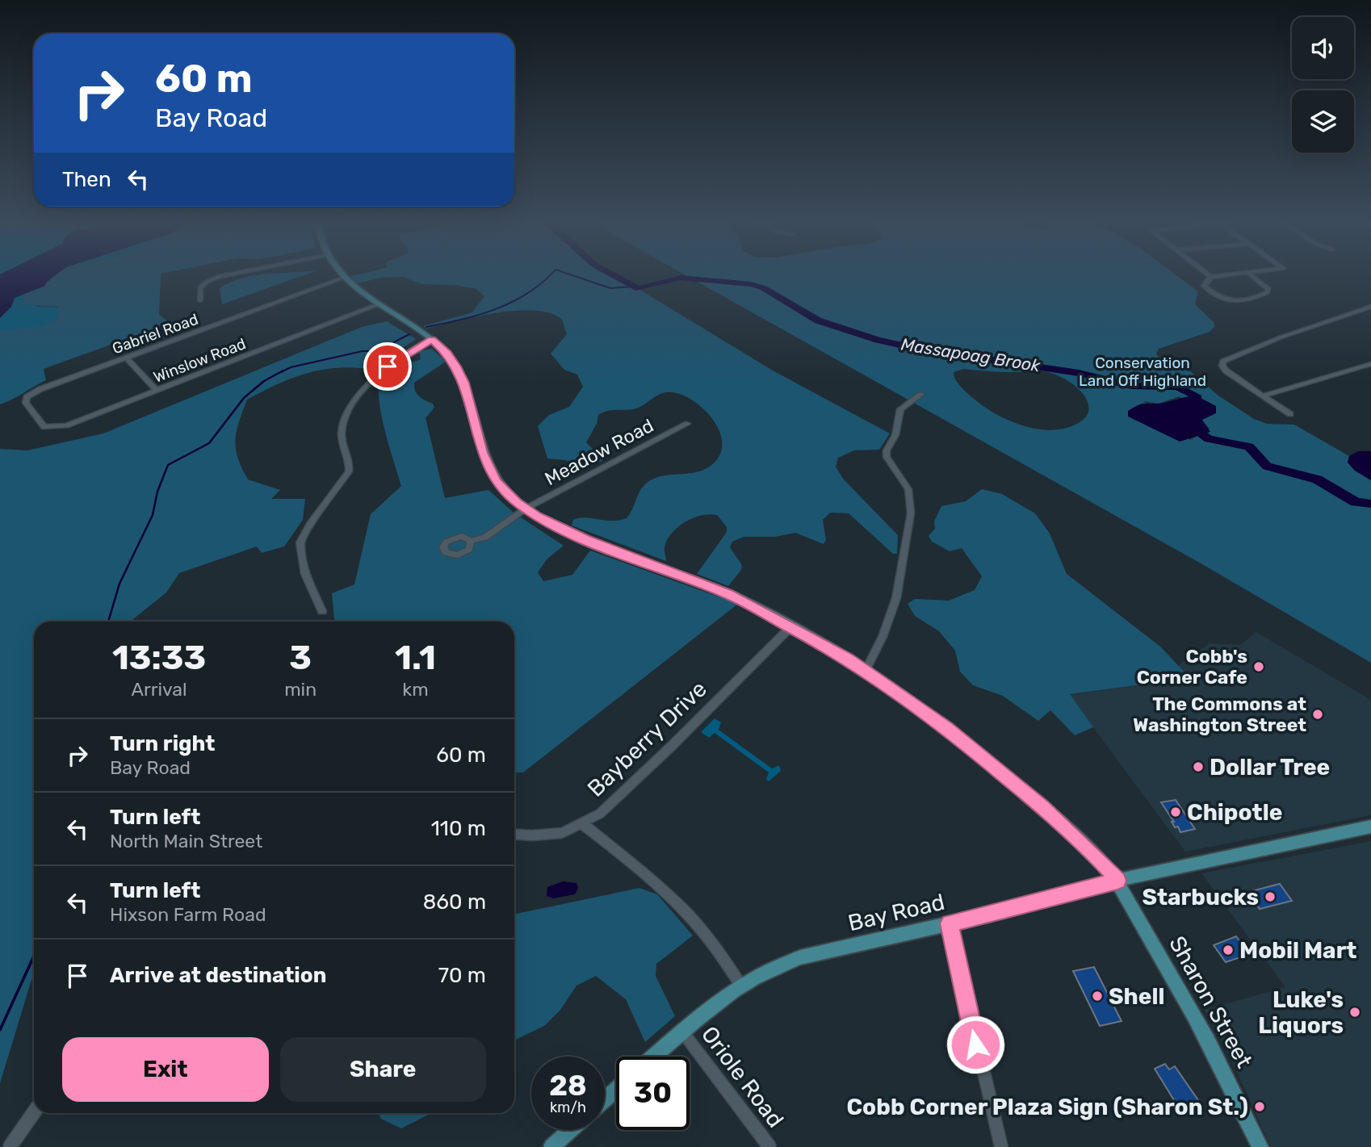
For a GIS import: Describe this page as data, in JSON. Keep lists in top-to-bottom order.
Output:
{
  "streets": {
    "main road": ["Bay Road", "Sharon Street"],
    "street": [
      "Gabriel Road",
      "Winslow Road",
      "Meadow Road",
      "Bayberry Drive",
      "Oriole Road"
    ]
  },
  "crossings": [
    ["Gabriel Road", "Winslow Road"],
    ["Gabriel Road", "Sharon Street"],
    ["Winslow Road", "Sharon Street"],
    ["Meadow Road", "Sharon Street"],
    ["Bayberry Drive", "Sharon Street"],
    ["Bay Road", "Sharon Street"],
    ["Bay Road", "Oriole Road"]
  ],
  "water": ["Massapoag Brook"],
  "parks": ["Conservation Land Off Highland"],
  "places": [
    "Cobb's Corner Cafe",
    "The Commons at Washington Street",
    "Dollar Tree",
    "Chipotle",
    "Starbucks",
    "Mobil Mart",
    "Shell",
    "Luke's Liquors",
    "Cobb Corner Plaza Sign (Sharon St.)"
  ],
  "page": {
    "turn": ["60 m", "Bay Road"],
    "then": "Then",
    "eta": [
      "13:33",
      "Arrival",
      "3",
      "min",
      "1.1",
      "km"
    ],
    "list": [
      {
        "name": "Turn right",
        "note": "Bay Road",
        "value": "60 m"
      },
      {
        "name": "Turn left",
        "note": "North Main Street",
        "value": "110 m"
      },
      {
        "name": "Turn left",
        "note": "Hixson Farm Road",
        "value": "860 m"
      },
      {
        "name": "Arrive at destination",
        "value": "70 m"
      }
    ],
    "buttons": ["Exit", "Share"],
    "speed": "28 km/h",
    "limit": "30"
  }
}
